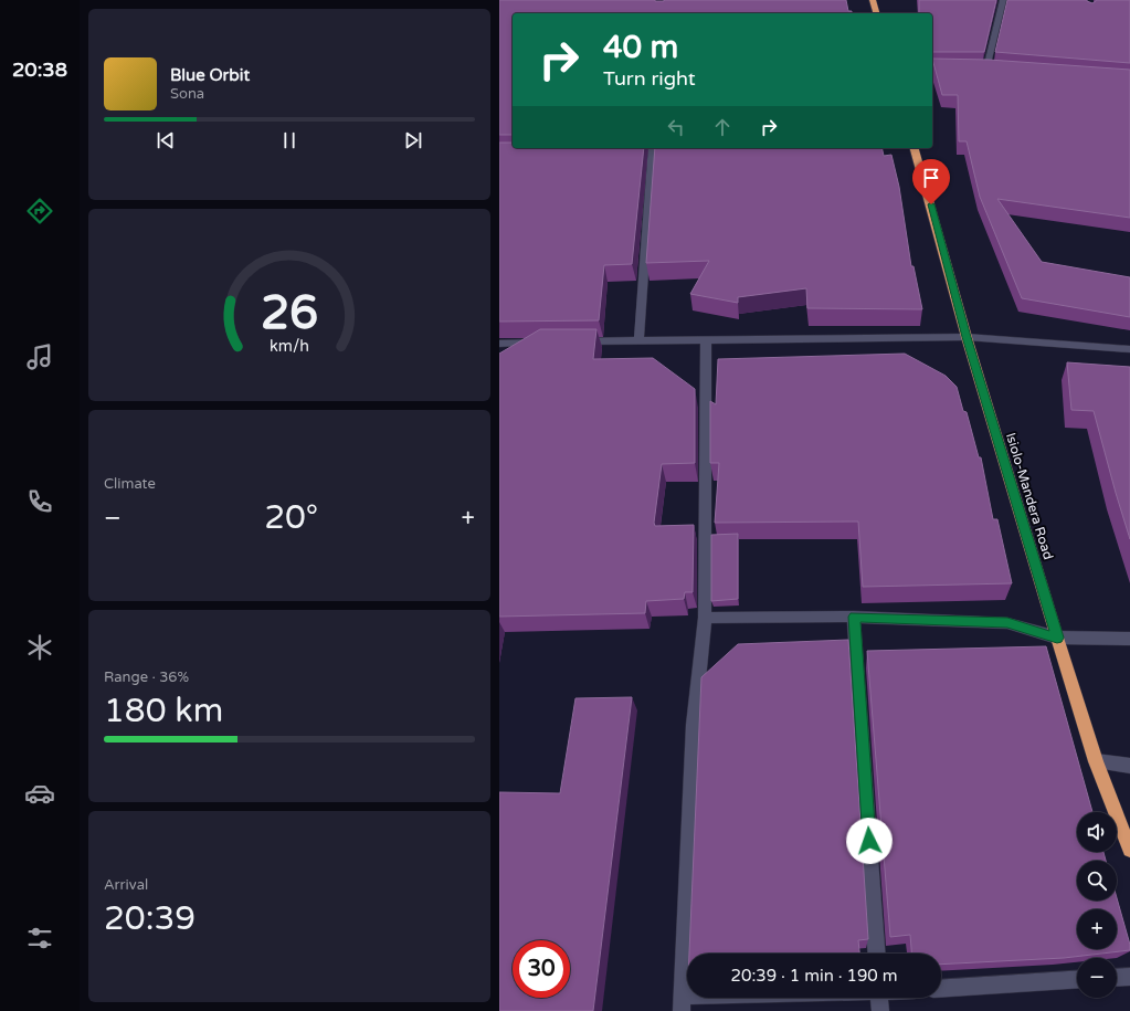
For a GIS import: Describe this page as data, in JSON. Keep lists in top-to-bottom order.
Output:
{
  "streets": {
    "highway": ["Isiolo-Mandera Road"]
  },
  "page": {
    "tabs": "20:38",
    "turn": ["40 m", "Turn right"],
    "song": ["Blue Orbit", "Sona"],
    "tile": [
      "Climate",
      ["Range · 36%", "180 km"],
      ["Arrival", "20:39"]
    ],
    "heat": ["−", "20°", "+"],
    "map_buttons": ["+", "−"],
    "limit": "30",
    "trip": "20:39 · 1 min · 190 m",
    "gauge": ["26", "km/h"]
  }
}
